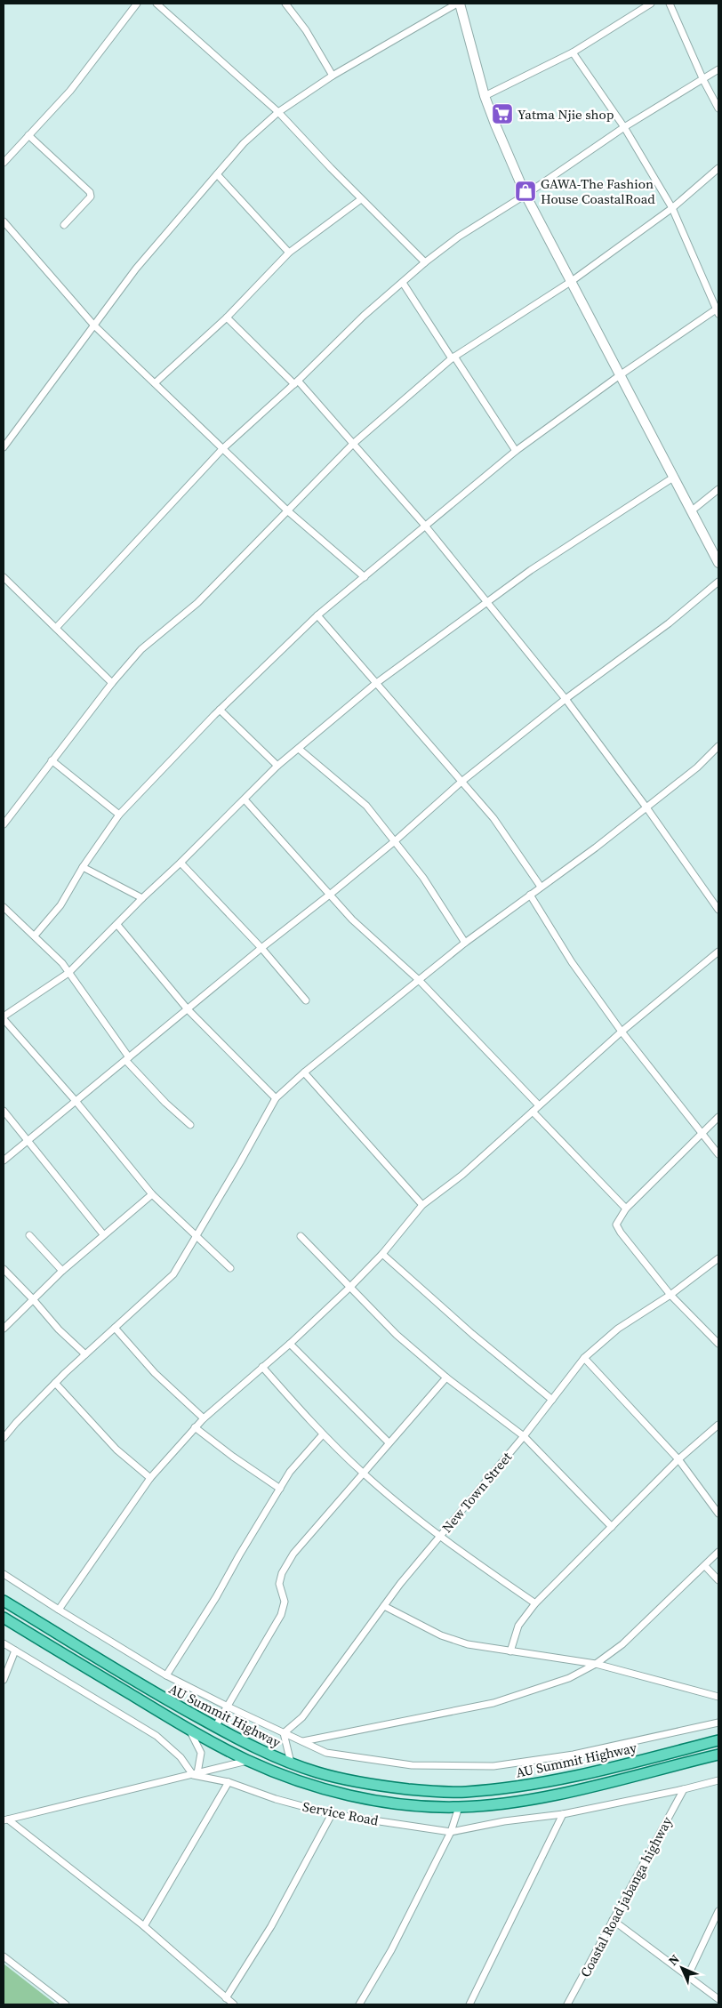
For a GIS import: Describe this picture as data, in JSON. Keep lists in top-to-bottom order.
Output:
{
  "streets": {
    "main road": ["AU Summit Highway"],
    "street": ["New Town Street", "Service Road", "Coastal Road jabanga highway"]
  },
  "crossings": [
    ["Service Road", "Coastal Road jabanga highway"]
  ],
  "places": {
    "supermarket": ["Yatma Njie shop"],
    "shop": ["GAWA-The Fashion House CoastalRoad"]
  },
  "north": "top left"
}
